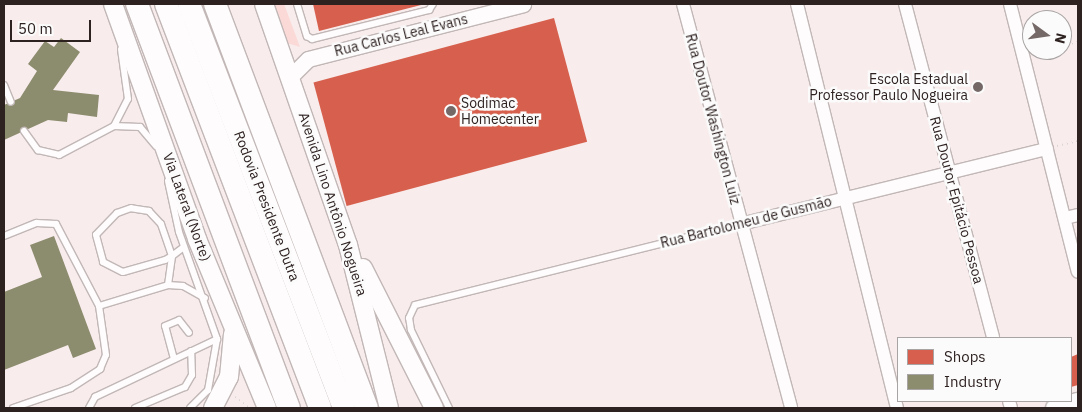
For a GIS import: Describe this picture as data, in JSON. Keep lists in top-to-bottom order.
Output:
{
  "streets": {
    "highway": ["Rodovia Presidente Dutra"],
    "main road": ["Avenida Lino Antônio Nogueira", "Via Lateral (Norte)"],
    "street": [
      "Rua Carlos Leal Evans",
      "Rua Doutor Washington Luiz",
      "Rua Doutor Epitácio Pessoa",
      "Rua Bartolomeu de Gusmão"
    ]
  },
  "crossings": [
    ["Rua Doutor Washington Luiz", "Rua Bartolomeu de Gusmão"],
    ["Rua Doutor Epitácio Pessoa", "Rua Bartolomeu de Gusmão"]
  ],
  "places": ["Escola Estadual Professor Paulo Nogueira", "Sodimac Homecenter"],
  "legend": ["Shops", "Industry"],
  "scale_bar": "50 m",
  "north": "right"
}
